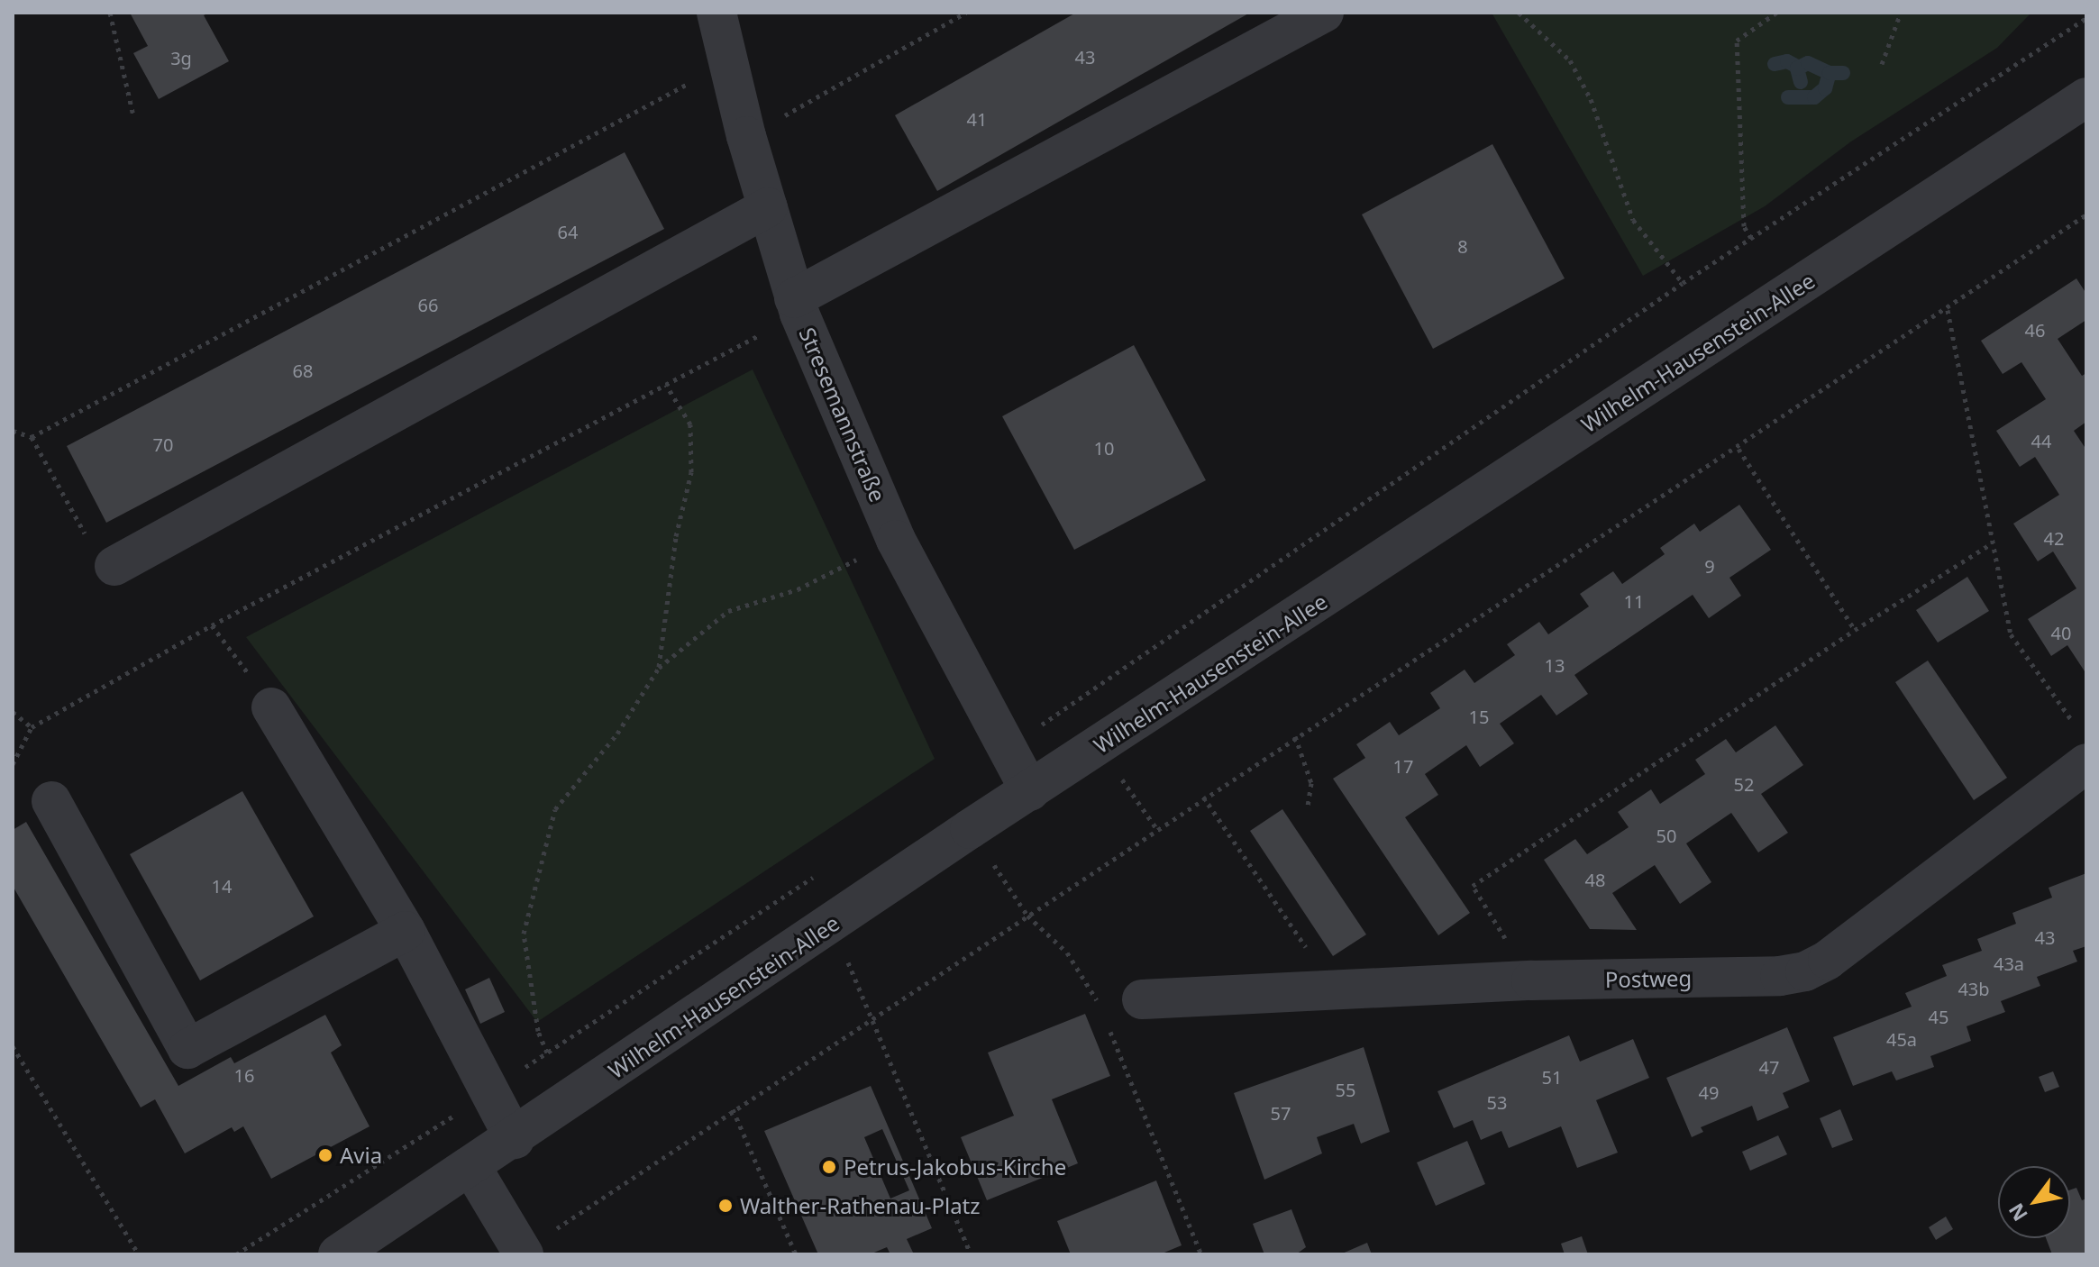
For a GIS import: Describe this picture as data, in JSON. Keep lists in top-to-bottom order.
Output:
{
  "streets": {
    "street": ["Wilhelm-Hausenstein-Allee", "Stresemannstraße", "Postweg"]
  },
  "crossings": [
    ["Wilhelm-Hausenstein-Allee", "Stresemannstraße"]
  ],
  "places": ["Avia", "Petrus-Jakobus-Kirche", "Walther-Rathenau-Platz"],
  "house_numbers": [
    "43",
    "3g",
    "41",
    "64",
    "8",
    "66",
    "46",
    "68",
    "44",
    "70",
    "10",
    "42",
    "9",
    "11",
    "40",
    "13",
    "15",
    "17",
    "52",
    "50",
    "48",
    "14",
    "43",
    "43a",
    "43b",
    "45",
    "45a",
    "47",
    "16",
    "51",
    "55",
    "49",
    "53",
    "57"
  ],
  "north": "bottom left"
}
